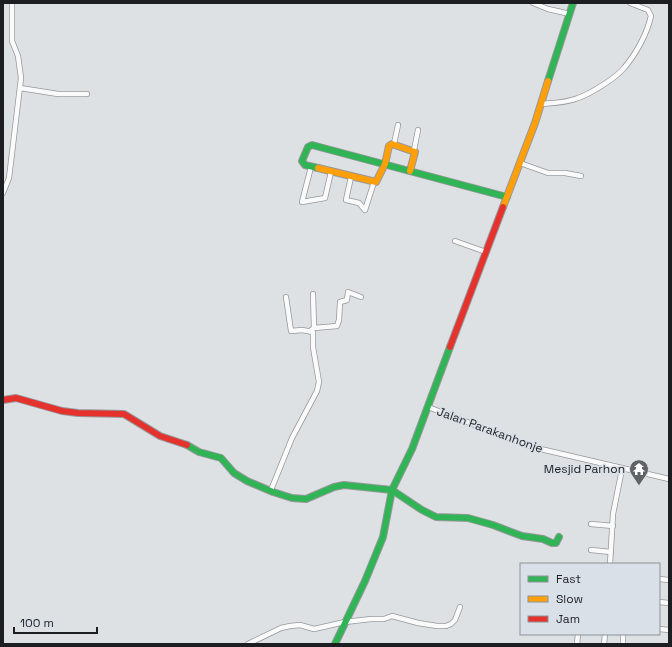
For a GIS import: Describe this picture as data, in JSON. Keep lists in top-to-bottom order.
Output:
{
  "streets": {
    "street": ["Jalan Parakanhonje"]
  },
  "places": {
    "temple": ["Mesjid Parhon"]
  },
  "legend": ["Fast", "Slow", "Jam"],
  "scale_bar": "100 m"
}
